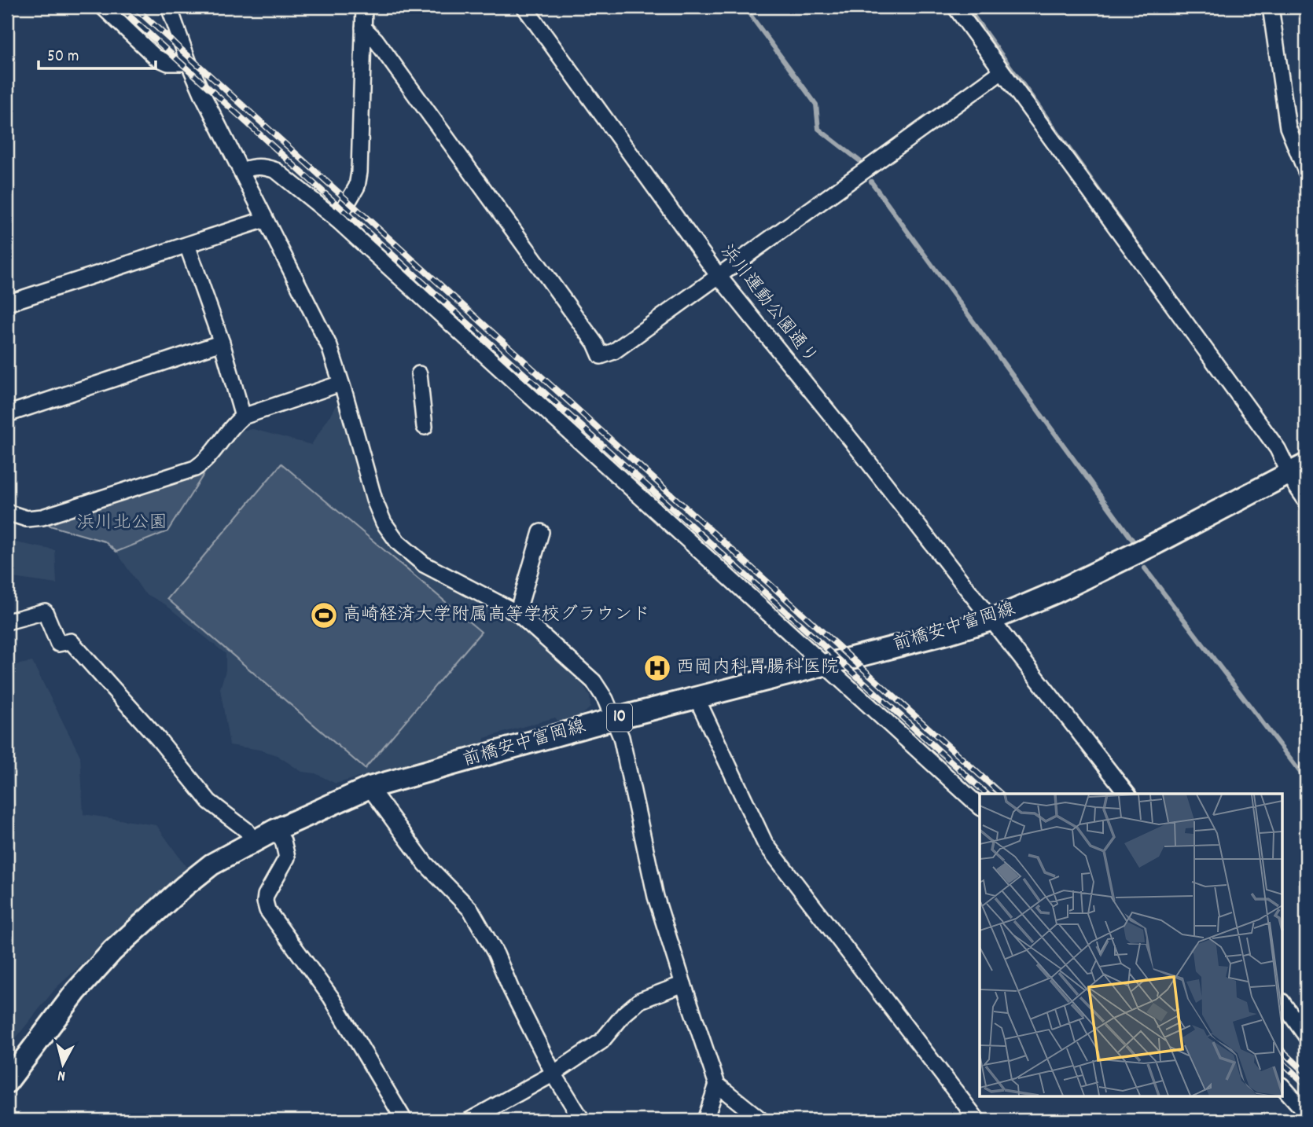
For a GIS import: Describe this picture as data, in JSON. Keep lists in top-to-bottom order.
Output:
{
  "streets": {
    "main road": ["前橋安中富岡線", "10"],
    "street": ["浜川運動公園通り"]
  },
  "crossings": [
    ["浜川運動公園通り", "前橋安中富岡線"]
  ],
  "parks": ["浜川北公園"],
  "places": {
    "sports": ["高崎経済大学附属高等学校グラウンド"],
    "hospital": ["西岡内科胃腸科医院"]
  },
  "scale_bar": "50 m",
  "north": "bottom"
}
